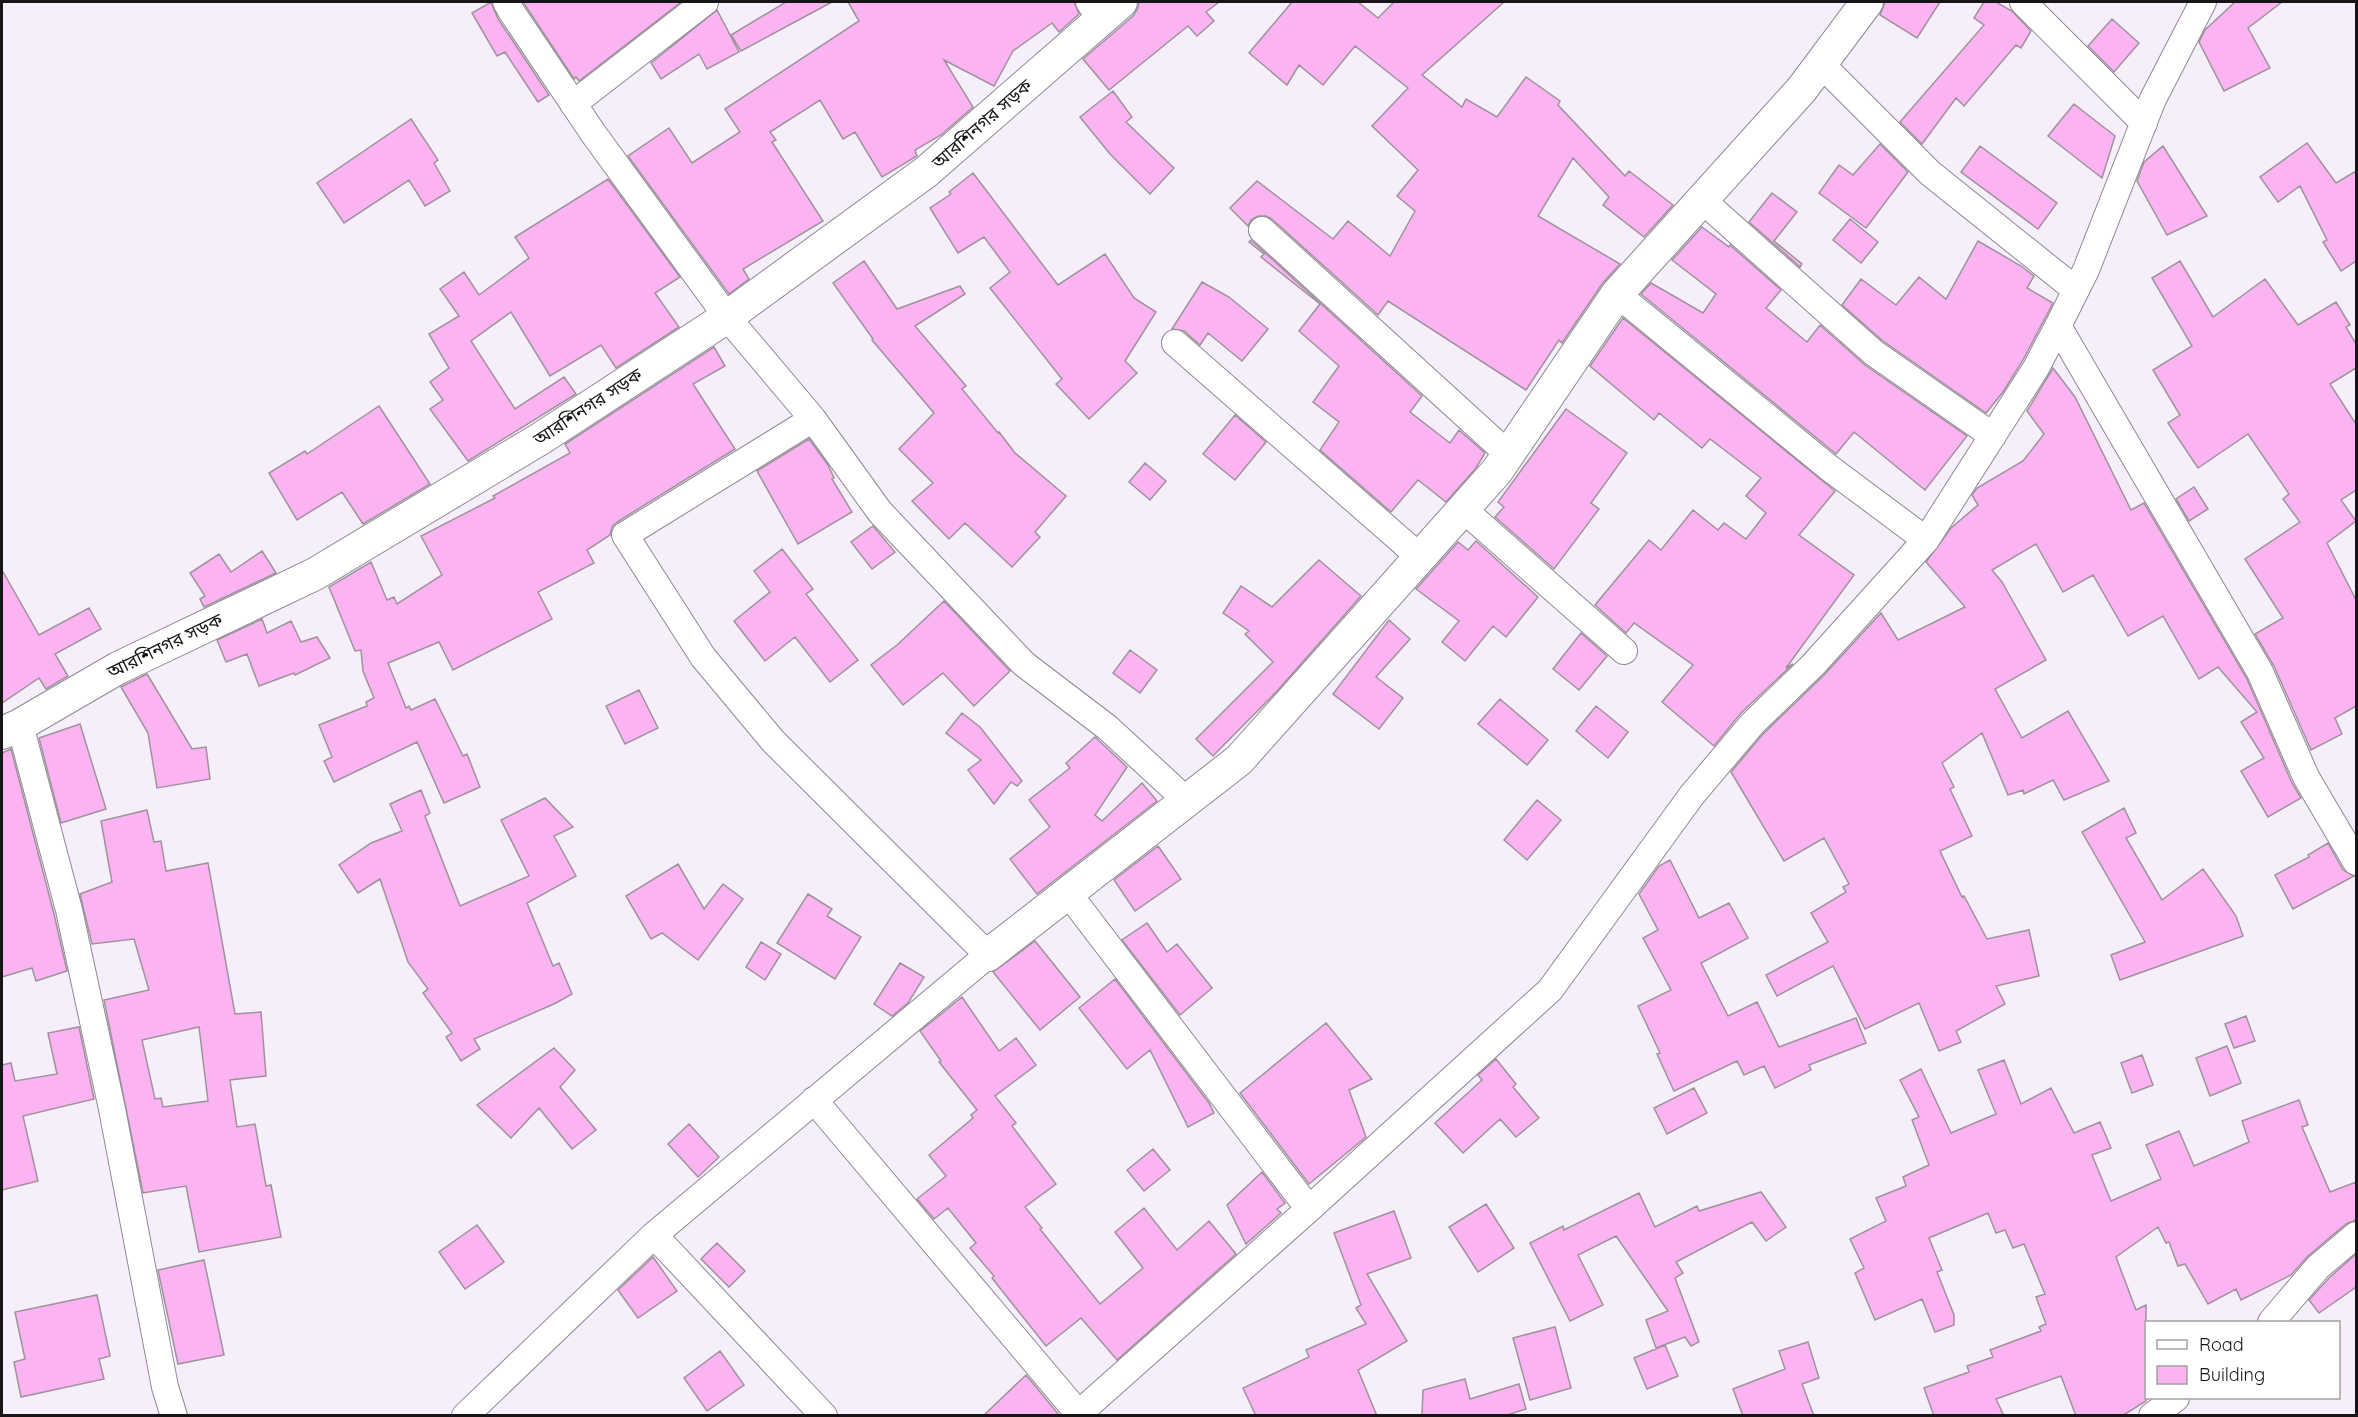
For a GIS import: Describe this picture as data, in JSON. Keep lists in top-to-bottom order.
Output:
{
  "streets": {
    "street": ["আরশিনগর সড়ক"]
  },
  "legend": ["Road", "Building"]
}
